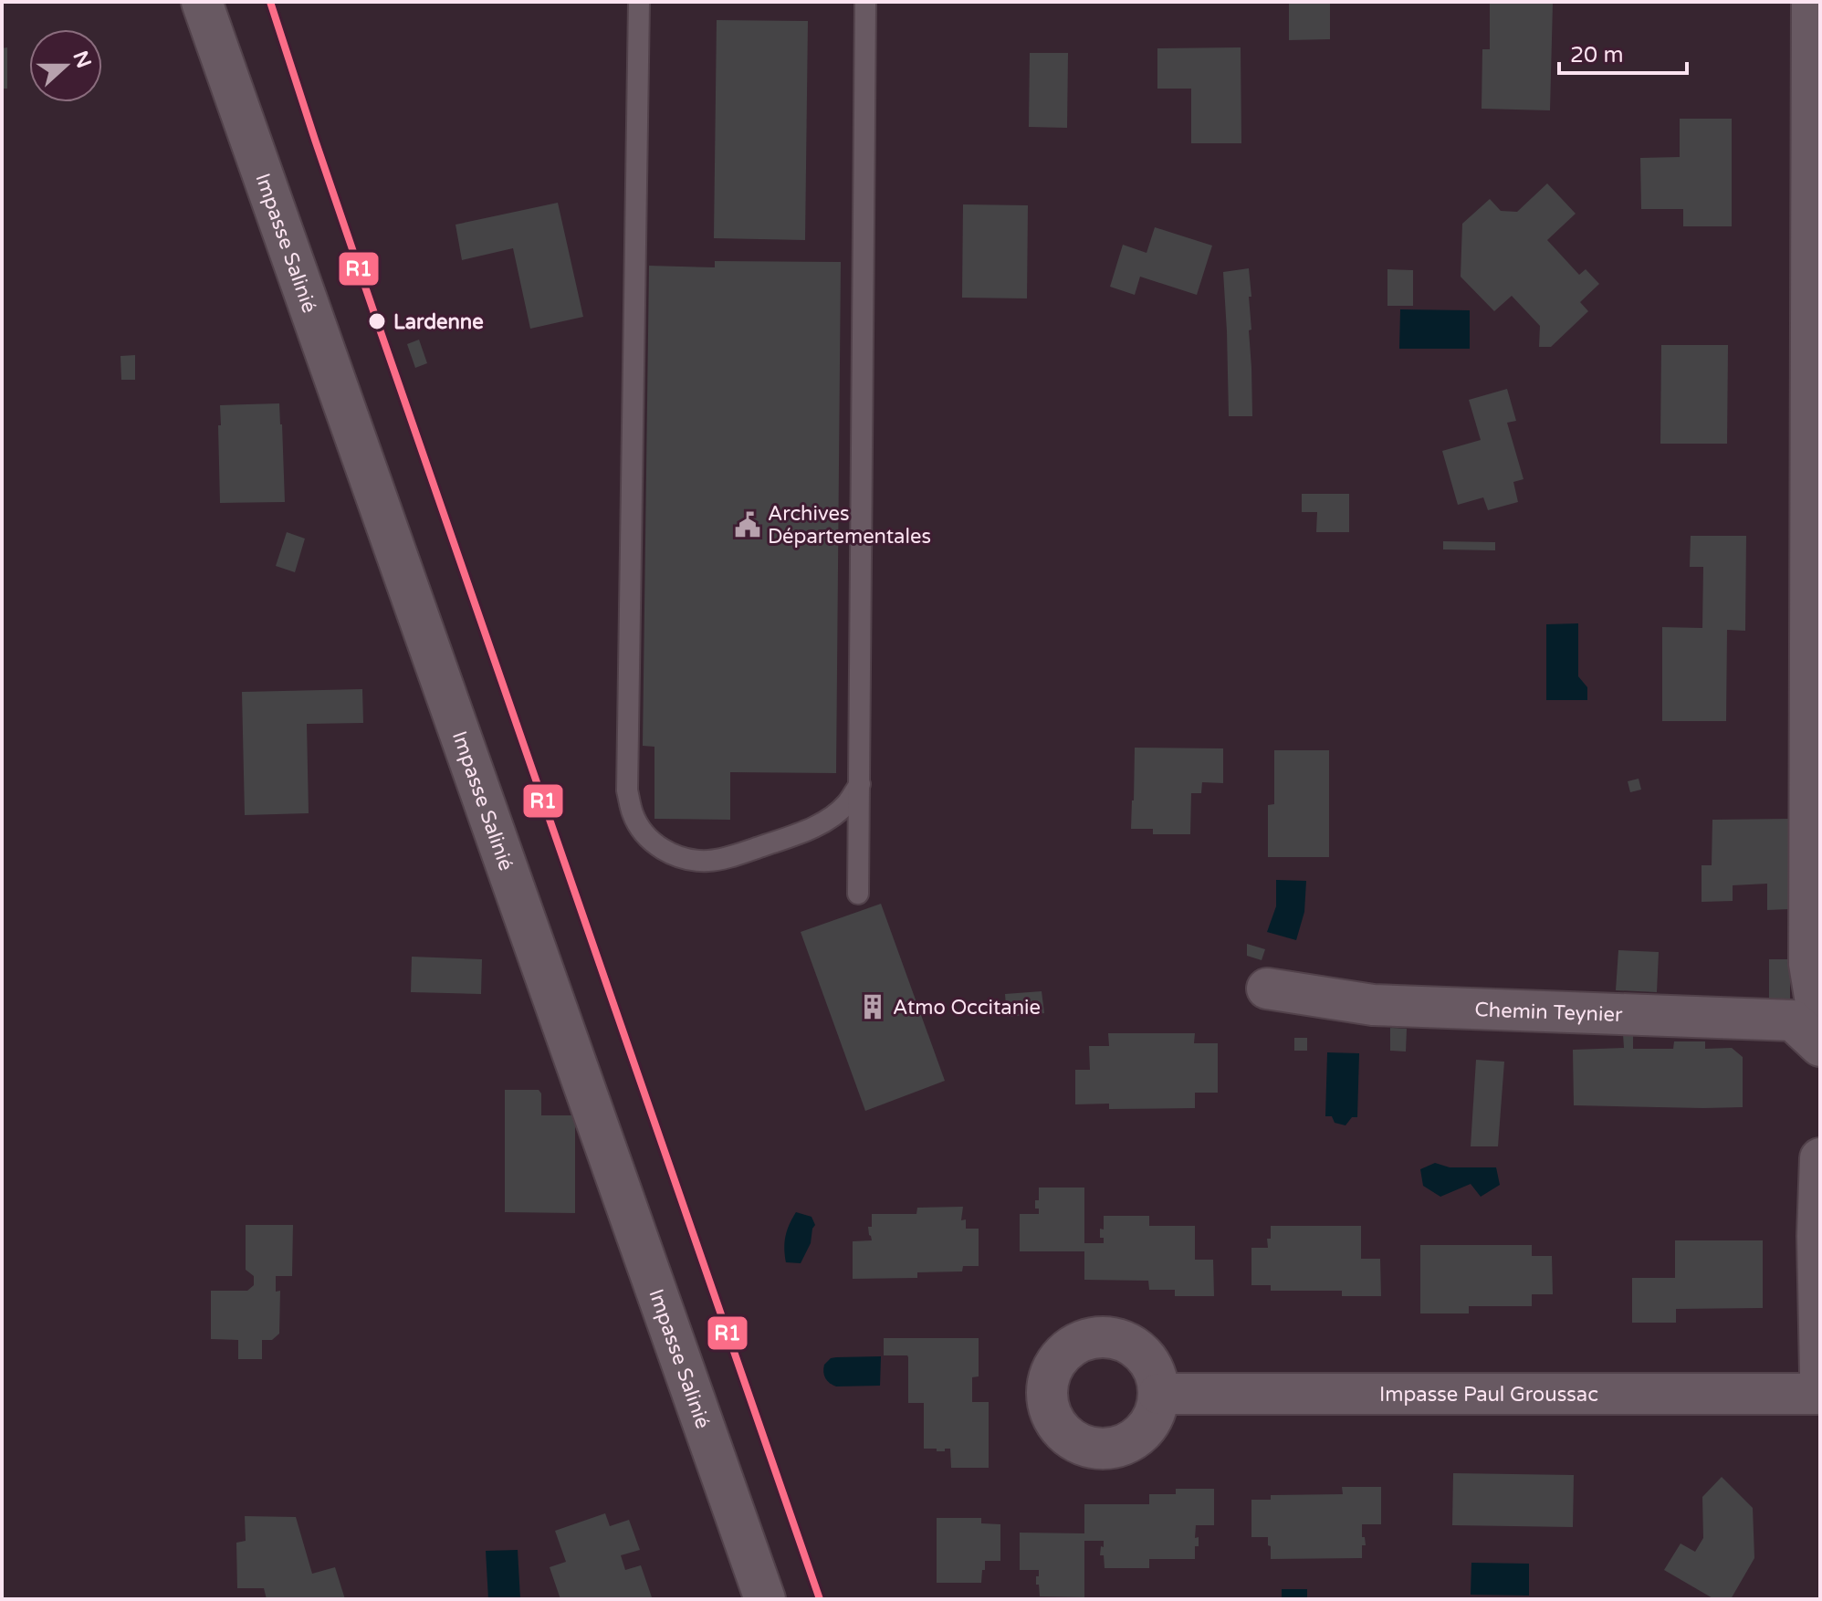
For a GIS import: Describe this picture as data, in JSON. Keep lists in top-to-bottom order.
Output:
{
  "streets": {
    "street": ["Impasse Salinié", "Chemin Teynier", "Impasse Paul Groussac"]
  },
  "places": {
    "other": ["Lardenne"],
    "public building": ["Archives Départementales"],
    "building": ["Atmo Occitanie"]
  },
  "lines": ["transit line R1"],
  "scale_bar": "20 m",
  "north": "right"
}
